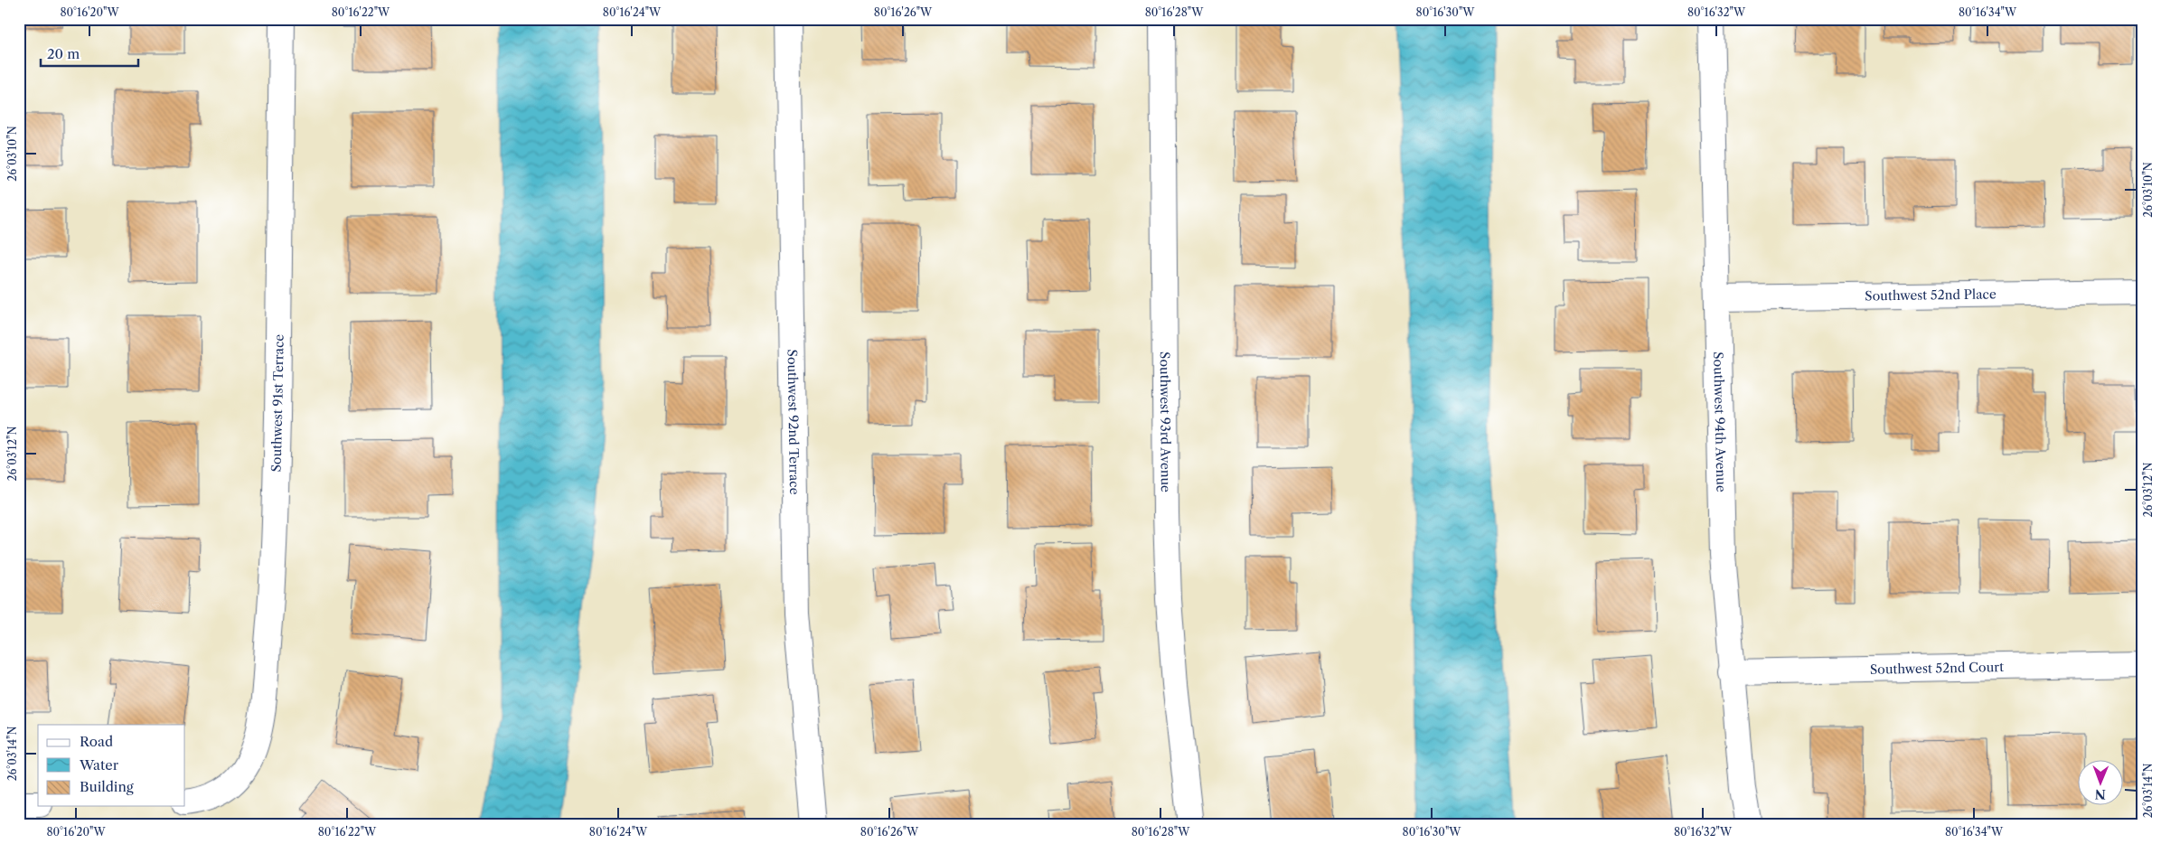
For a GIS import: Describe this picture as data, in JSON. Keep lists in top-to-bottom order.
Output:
{
  "streets": {
    "street": [
      "Southwest 52nd Place",
      "Southwest 91st Terrace",
      "Southwest 92nd Terrace",
      "Southwest 93rd Avenue",
      "Southwest 94th Avenue",
      "Southwest 52nd Court"
    ]
  },
  "crossings": [
    ["Southwest 52nd Place", "Southwest 94th Avenue"],
    ["Southwest 94th Avenue", "Southwest 52nd Court"]
  ],
  "legend": ["Road", "Water", "Building"],
  "scale_bar": "20 m",
  "north": "bottom",
  "coordinates": [
    "80°16'20\"W",
    "80°16'22\"W",
    "80°16'24\"W",
    "80°16'26\"W",
    "80°16'28\"W",
    "80°16'30\"W",
    "80°16'32\"W",
    "80°16'34\"W",
    "26°03'10\"N",
    "26°03'12\"N",
    "26°03'14\"N"
  ]
}
